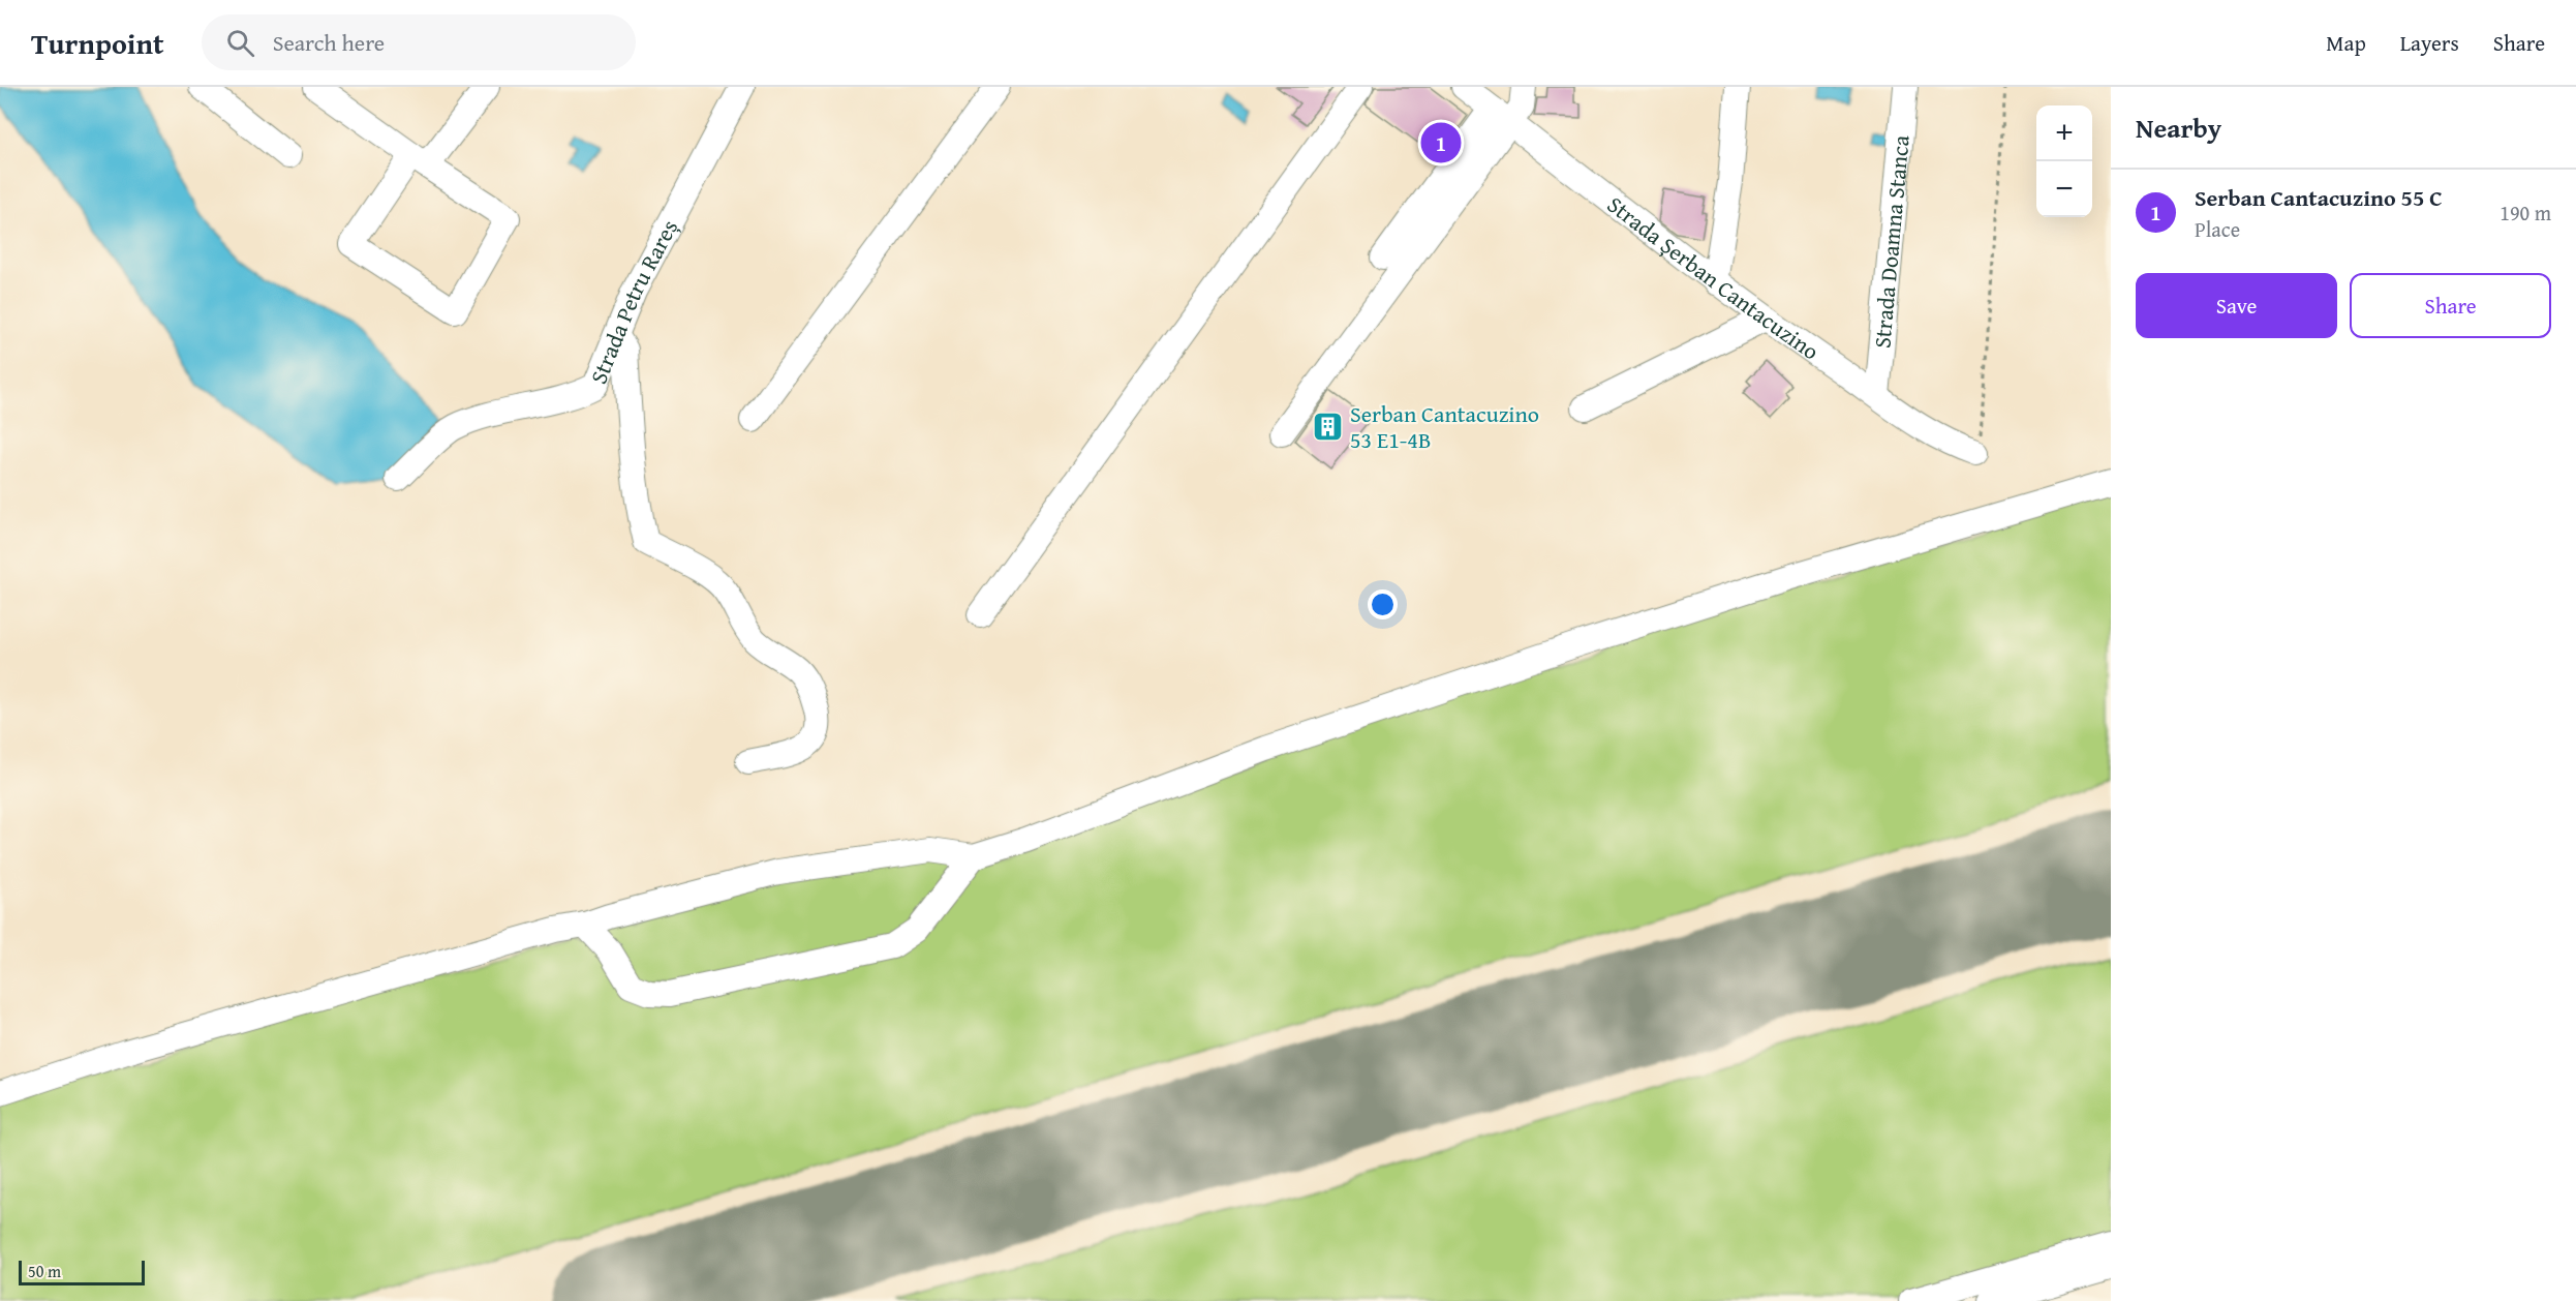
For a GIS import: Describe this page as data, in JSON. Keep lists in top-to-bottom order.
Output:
{
  "streets": {
    "street": ["Strada Doamna Stanca", "Strada Șerban Cantacuzino", "Strada Petru Rareș"]
  },
  "crossings": [
    ["Strada Doamna Stanca", "Strada Șerban Cantacuzino"]
  ],
  "places": {
    "building": ["Serban Cantacuzino 53 E1-4B"]
  },
  "scale_bar": "50 m",
  "page": {
    "header": "Turnpoint",
    "search": "Search here",
    "nav": ["Map", "Layers", "Share"],
    "heading": "Nearby",
    "map_buttons": ["+", "−"],
    "pins": "1",
    "list": [
      {
        "mark": "1",
        "name": "Serban Cantacuzino 55 C",
        "note": "Place",
        "value": "190 m"
      }
    ],
    "buttons": ["Save", "Share"],
    "scale": "50 m"
  }
}
